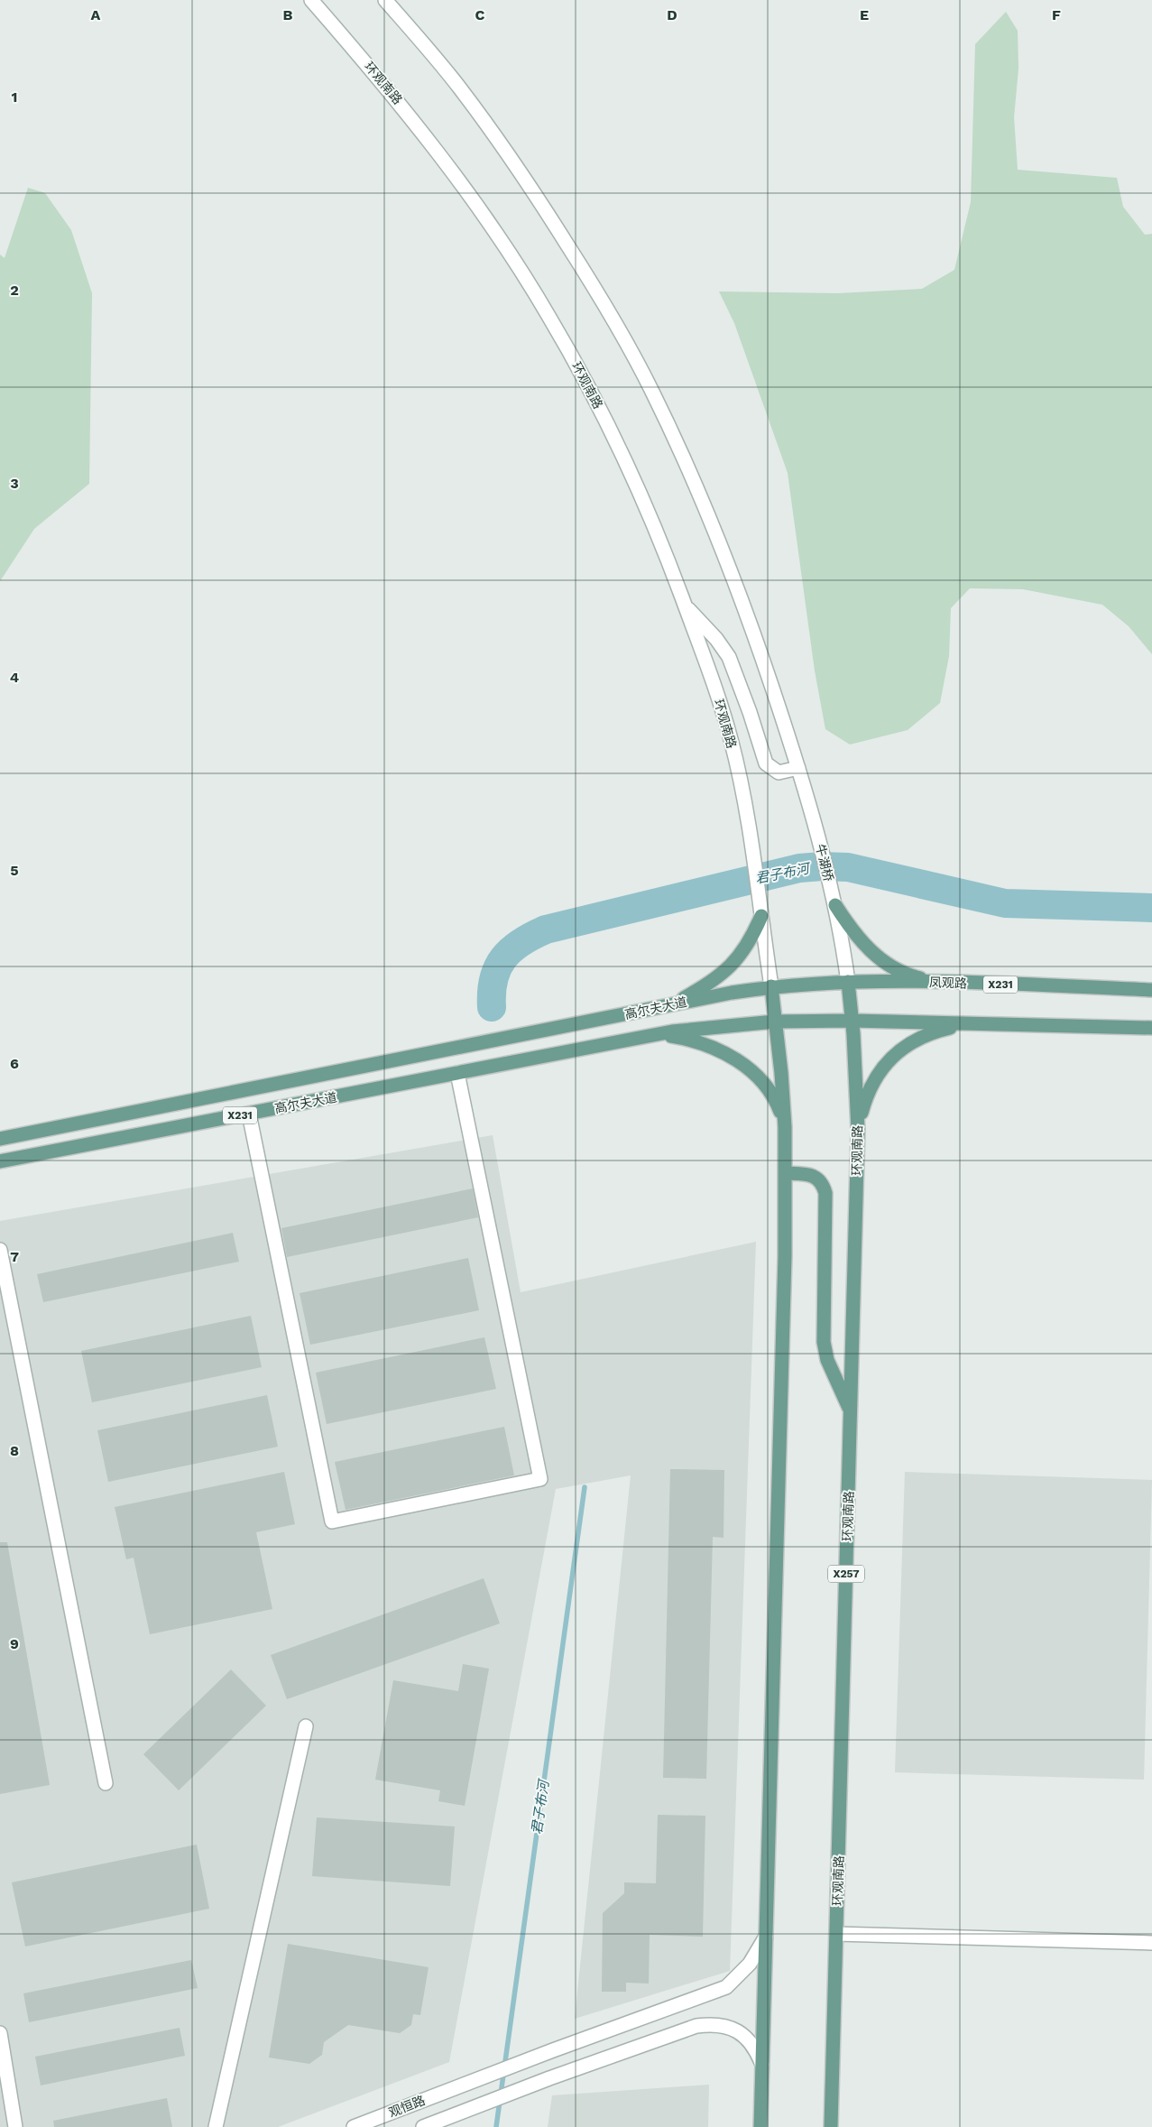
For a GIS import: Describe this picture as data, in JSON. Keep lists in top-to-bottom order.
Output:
{
  "streets": {
    "main road": [
      "环观南路",
      "凤观路",
      "X231",
      "高尔夫大道",
      "X257"
    ],
    "street": ["牛湖桥", "观恒路"]
  },
  "crossings": [
    ["环观南路", "牛湖桥"],
    ["环观南路", "凤观路"],
    ["环观南路", "X231"],
    ["凤观路", "高尔夫大道"],
    ["X231", "高尔夫大道"]
  ],
  "water": ["君子布河"],
  "grid": {
    "columns": [
      "A",
      "B",
      "C",
      "D",
      "E",
      "F"
    ],
    "rows": [
      "1",
      "2",
      "3",
      "4",
      "5",
      "6",
      "7",
      "8",
      "9"
    ]
  }
}
